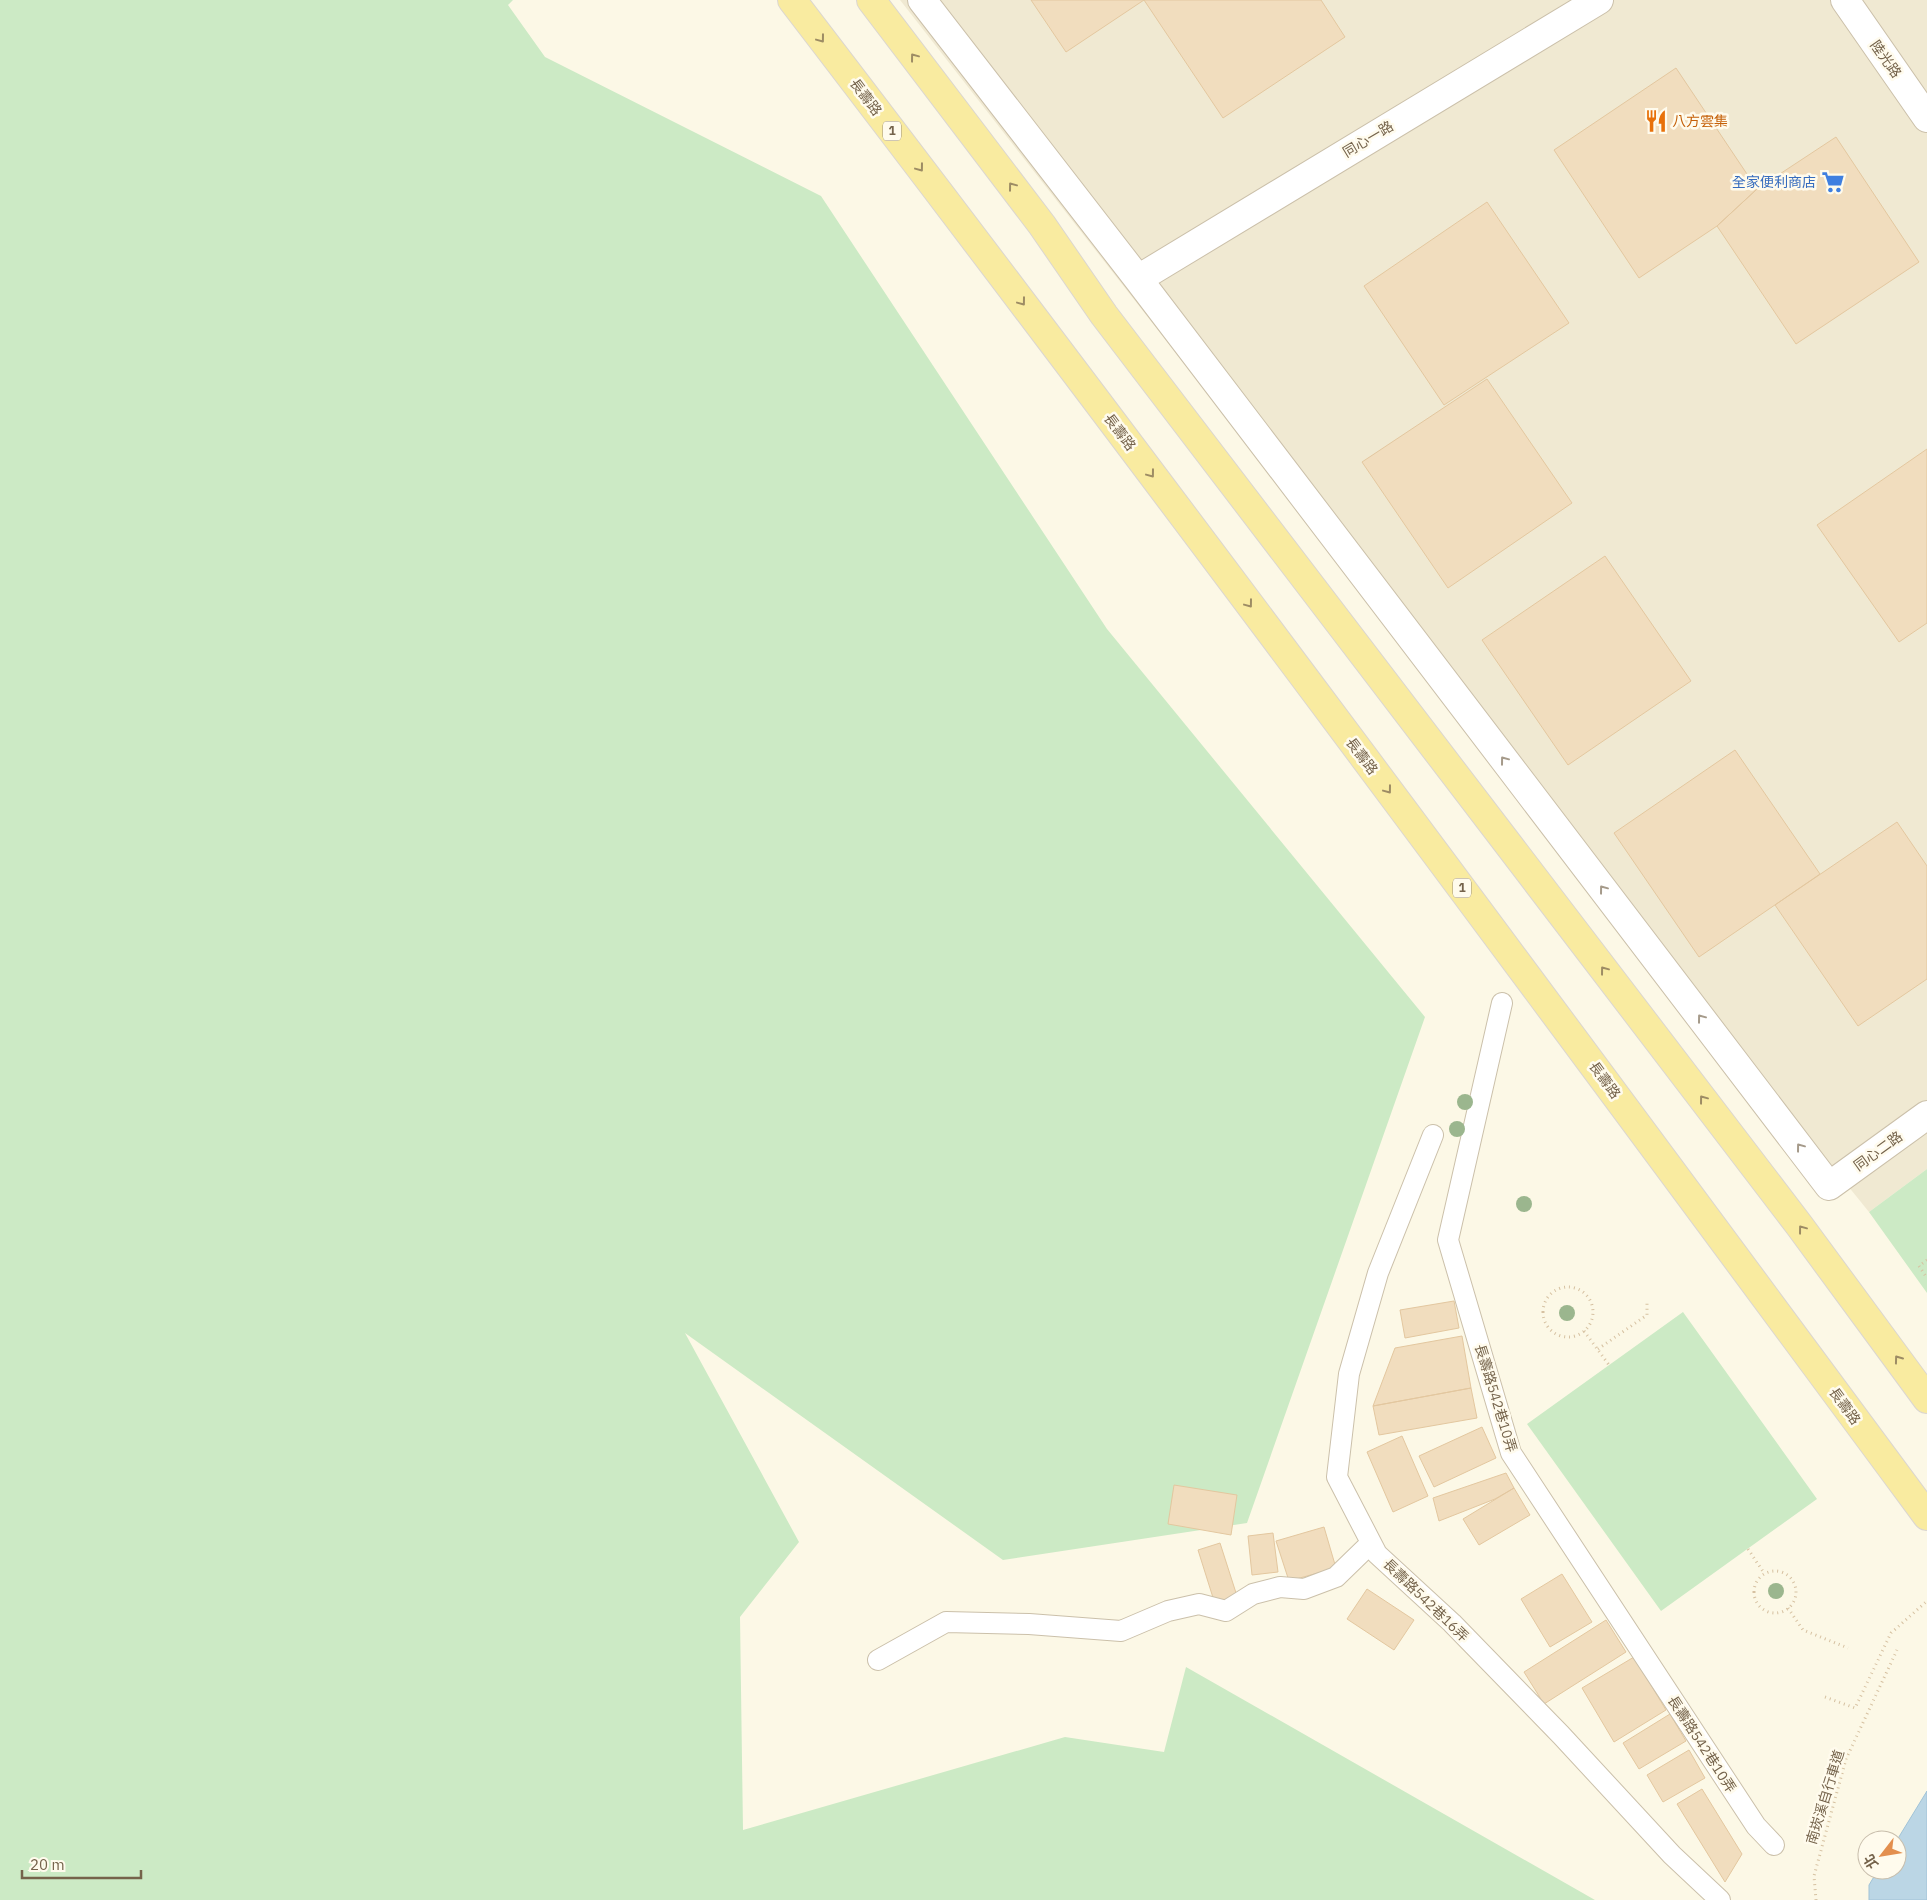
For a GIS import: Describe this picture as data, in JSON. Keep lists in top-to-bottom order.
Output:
{
  "streets": {
    "main road": ["長壽路", "1"],
    "street": ["陸光路", "同心一路", "同心二路"],
    "lane": ["長壽路542巷10弄", "長壽路542巷16弄"],
    "path": ["南崁溪自行車道"]
  },
  "crossings": [
    ["同心一路", "同心二路"]
  ],
  "one_way": ["同心二路"],
  "places": {
    "restaurant": ["八方雲集"],
    "supermarket": ["全家便利商店"]
  },
  "scale_bar": "20 m",
  "north": "bottom left"
}
